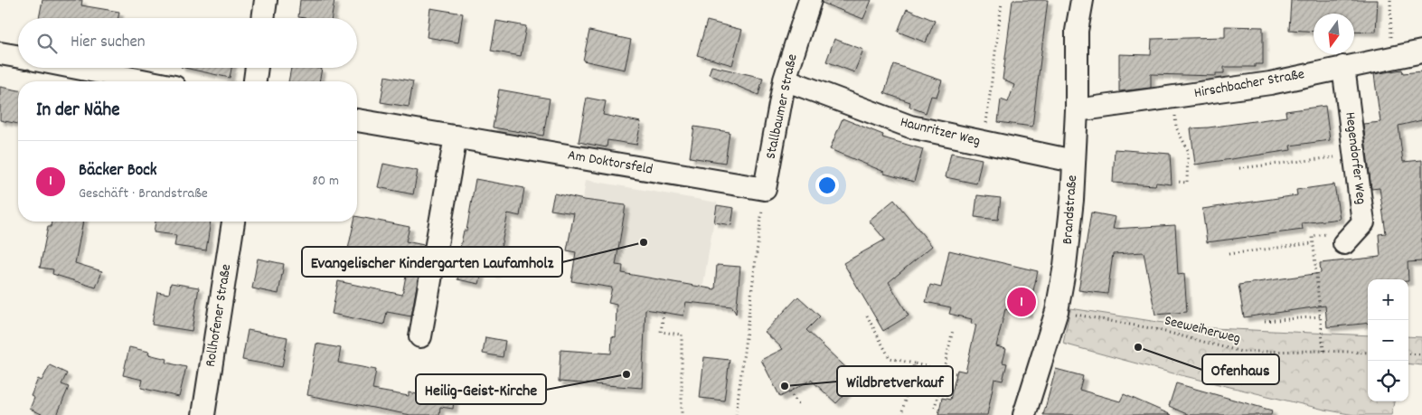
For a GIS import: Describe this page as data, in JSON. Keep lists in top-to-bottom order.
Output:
{
  "streets": {
    "street": [
      "Hirschbacher Straße",
      "Stallbaumer Straße",
      "Haunritzer Weg",
      "Hegendorfer Weg",
      "Am Doktorsfeld",
      "Brandstraße",
      "Rollhofener Straße"
    ],
    "path": ["Seeweiherweg"]
  },
  "crossings": [
    ["Hirschbacher Straße", "Hegendorfer Weg"],
    ["Hirschbacher Straße", "Brandstraße"],
    ["Stallbaumer Straße", "Haunritzer Weg"],
    ["Stallbaumer Straße", "Am Doktorsfeld"],
    ["Haunritzer Weg", "Brandstraße"],
    ["Brandstraße", "Seeweiherweg"]
  ],
  "places": [
    "Evangelischer Kindergarten Laufamholz",
    "Ofenhaus",
    "Heilig-Geist-Kirche",
    "Wildbretverkauf"
  ],
  "north": "bottom",
  "page": {
    "search": "Hier suchen",
    "heading": "In der Nähe",
    "list": [
      {
        "mark": "1",
        "name": "Bäcker Bock",
        "note": "Geschäft · Brandstraße",
        "value": "80 m"
      }
    ],
    "map_buttons": ["+", "−"],
    "pins": "1"
  }
}
